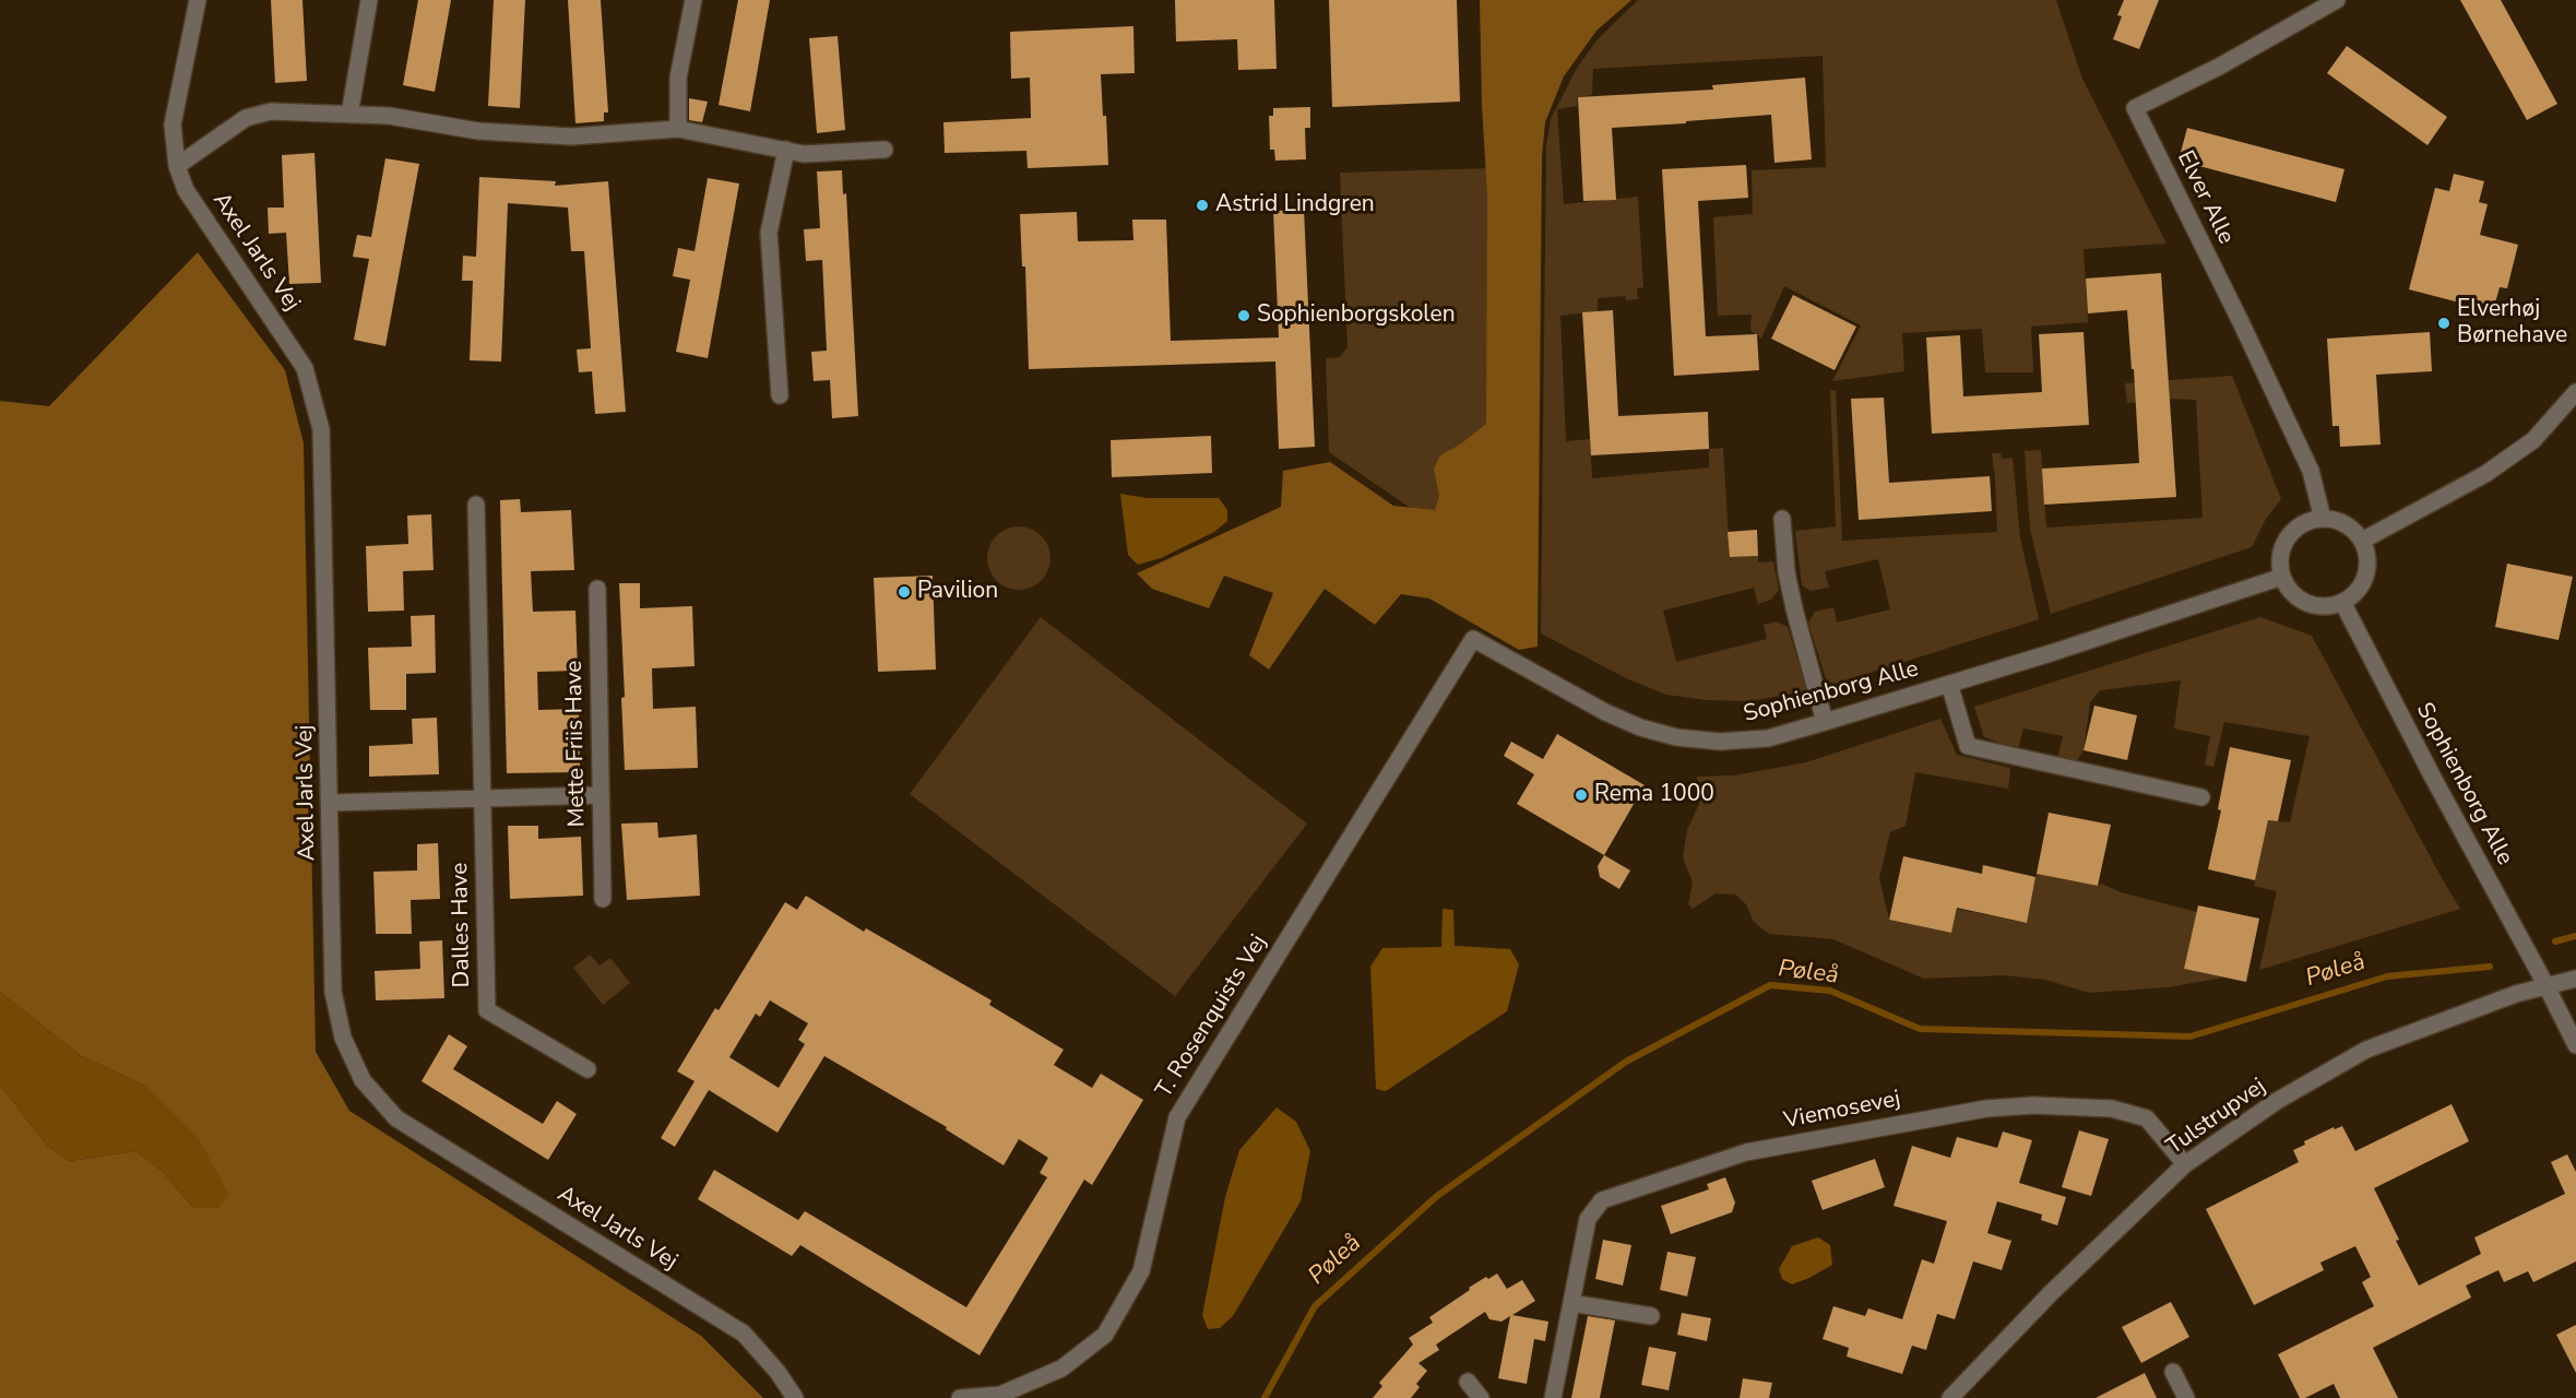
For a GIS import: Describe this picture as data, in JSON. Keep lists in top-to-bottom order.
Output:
{
  "streets": {
    "street": [
      "Elver Alle",
      "Axel Jarls Vej",
      "Sophienborg Alle",
      "Mette Friis Have",
      "Dalles Have",
      "T. Rosenquists Vej",
      "Viemosevej",
      "Tulstrupvej"
    ]
  },
  "crossings": [
    ["Elver Alle", "Sophienborg Alle"],
    ["Sophienborg Alle", "T. Rosenquists Vej"],
    ["Sophienborg Alle", "Tulstrupvej"],
    ["Viemosevej", "Tulstrupvej"]
  ],
  "water": ["Pøleå"],
  "places": [
    "Astrid Lindgren",
    "Sophienborgskolen",
    "Elverhøj Børnehave",
    "Pavilion",
    "Rema 1000"
  ]
}
